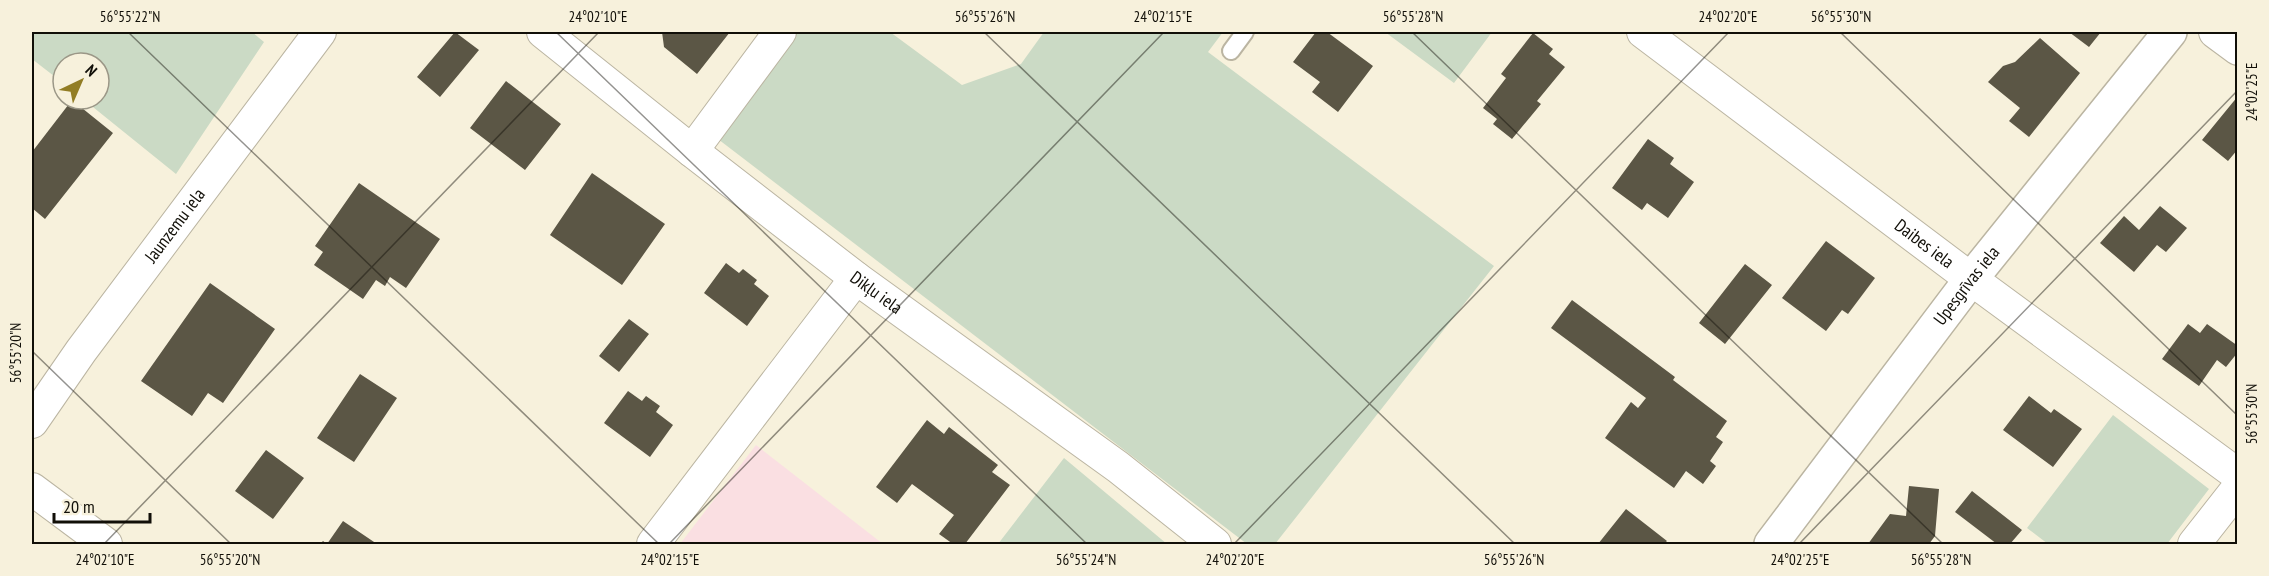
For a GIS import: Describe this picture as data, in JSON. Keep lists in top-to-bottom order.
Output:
{
  "streets": {
    "street": [
      "Jaunzemu iela",
      "Daibes iela",
      "Upesgrīvas iela",
      "Dikļu iela"
    ]
  },
  "crossings": [
    ["Daibes iela", "Upesgrīvas iela"]
  ],
  "scale_bar": "20 m",
  "north": "top right",
  "coordinates": [
    "56°55'22\"N",
    "24°02'10\"E",
    "56°55'26\"N",
    "24°02'15\"E",
    "56°55'28\"N",
    "24°02'20\"E",
    "56°55'30\"N",
    "24°02'25\"E",
    "56°55'20\"N",
    "56°55'24\"N"
  ]
}
